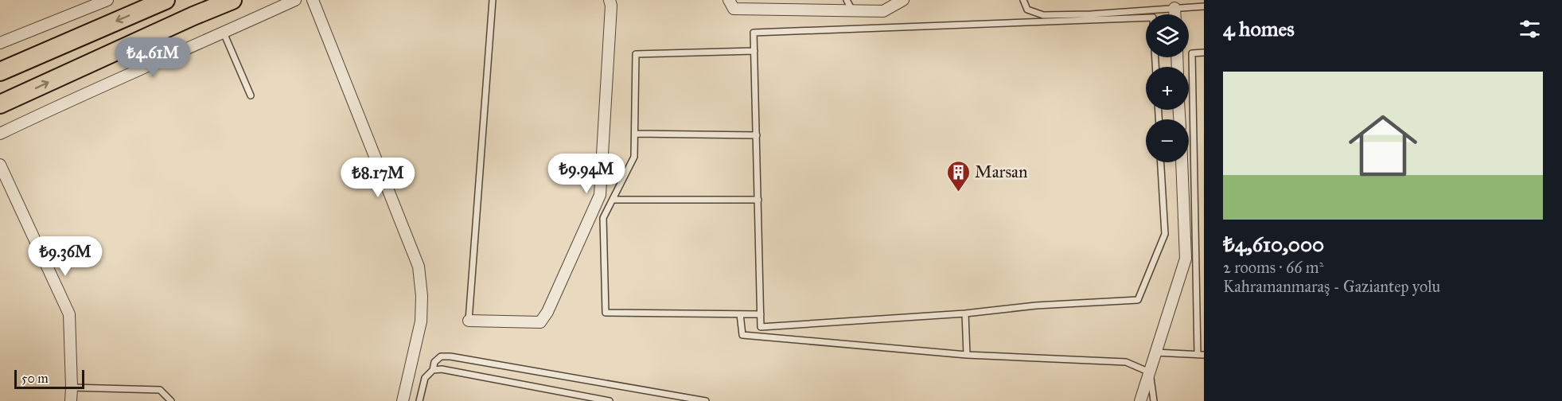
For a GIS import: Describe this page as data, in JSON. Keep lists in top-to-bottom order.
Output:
{
  "places": {
    "building": ["Marsan"]
  },
  "scale_bar": "50 m",
  "page": {
    "heading": "4 homes",
    "map_buttons": ["+", "−"],
    "price": [
      "₺4.61M",
      "₺9.94M",
      "₺8.17M",
      "₺9.36M"
    ],
    "list": [
      {
        "name": "₺4,610,000",
        "note": "2 rooms · 66 m² · Kahramanmaraş - Gaziantep yolu"
      }
    ],
    "scale": "50 m"
  }
}
